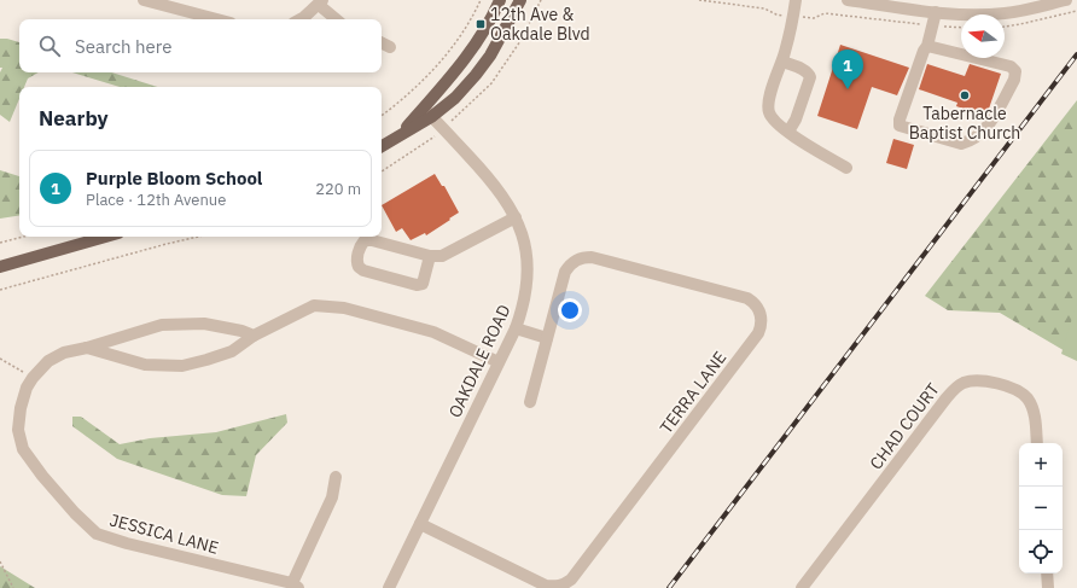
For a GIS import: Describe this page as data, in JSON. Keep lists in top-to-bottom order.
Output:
{
  "streets": {
    "street": [
      "OAKDALE ROAD",
      "TERRA LANE",
      "CHAD COURT",
      "JESSICA LANE"
    ]
  },
  "crossings": [
    ["OAKDALE ROAD", "TERRA LANE"],
    ["OAKDALE ROAD", "JESSICA LANE"]
  ],
  "places": {
    "transit": ["12th Ave & Oakdale Blvd"],
    "other": ["Tabernacle Baptist Church"]
  },
  "north": "left",
  "page": {
    "search": "Search here",
    "pins": "1",
    "heading": "Nearby",
    "list": [
      {
        "mark": "1",
        "name": "Purple Bloom School",
        "note": "Place · 12th Avenue",
        "value": "220 m"
      }
    ],
    "map_buttons": ["+", "−"]
  }
}
